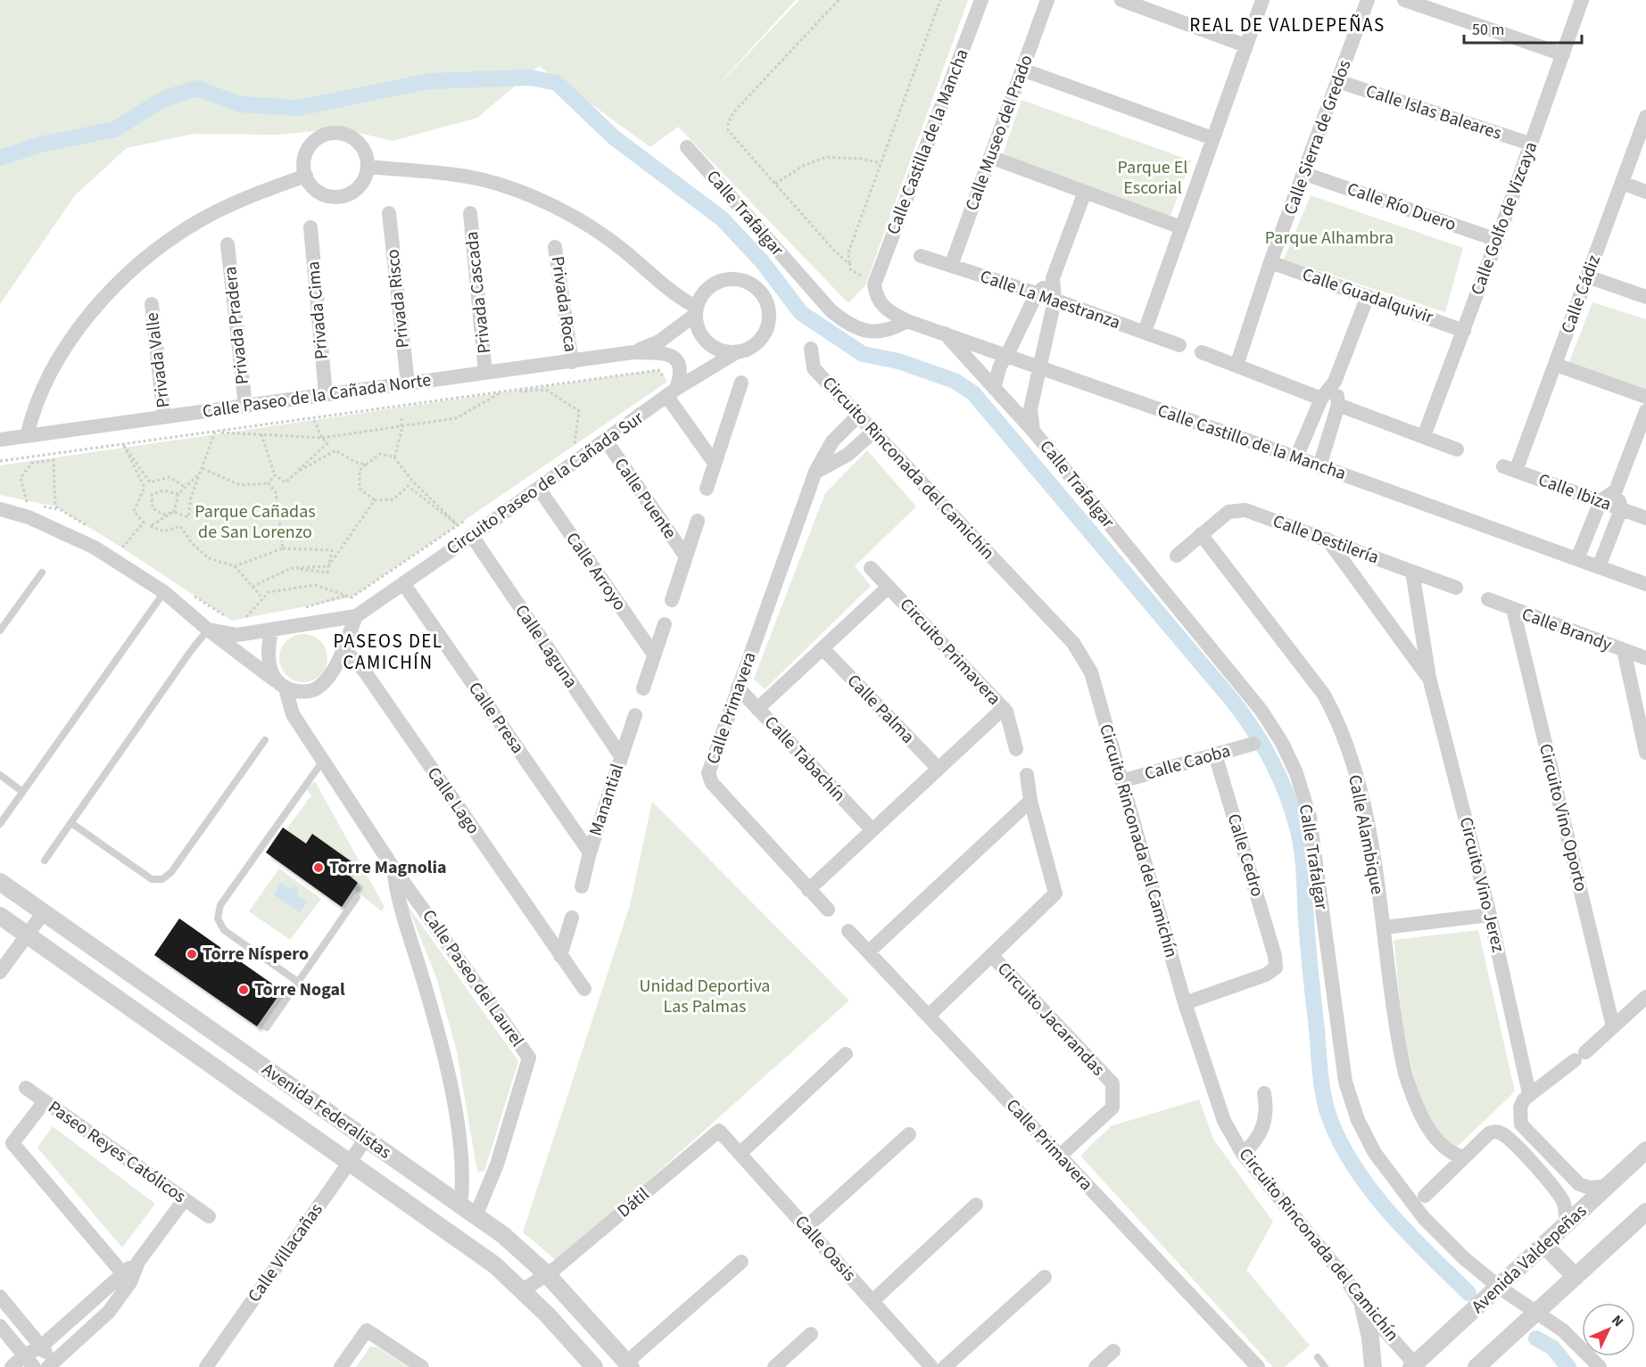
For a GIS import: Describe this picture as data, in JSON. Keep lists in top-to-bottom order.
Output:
{
  "streets": {
    "street": [
      "Calle Islas Baleares",
      "Calle Museo del Prado",
      "Calle Sierra de Gredos",
      "Calle Castilla de la Mancha",
      "Calle Río Duero",
      "Calle Trafalgar",
      "Calle Golfo de Vizcaya",
      "Privada Cascada",
      "Calle Cádiz",
      "Calle Guadalquivir",
      "Privada Risco",
      "Calle La Maestranza",
      "Privada Roca",
      "Privada Cima",
      "Privada Pradera",
      "Privada Valle",
      "Calle Paseo de la Cañada Norte",
      "Calle Castillo de la Mancha",
      "Circuito Rinconada del Camichín",
      "Circuito Paseo de la Cañada Sur",
      "Calle Ibiza",
      "Calle Puente",
      "Calle Destilería",
      "Calle Arroyo",
      "Calle Brandy",
      "Calle Laguna",
      "Circuito Primavera",
      "Calle Primavera",
      "Calle Palma",
      "Calle Presa",
      "Calle Tabachín",
      "Calle Caoba",
      "Manantial",
      "Calle Lago",
      "Circuito Vino Oporto",
      "Calle Alambique",
      "Calle Cedro",
      "Circuito Vino Jerez",
      "Calle Paseo del Laurel",
      "Circuito Jacarandas",
      "Avenida Federalistas",
      "Paseo Reyes Católicos",
      "Dátil",
      "Calle Oasis",
      "Calle Villacañas",
      "Avenida Valdepeñas"
    ]
  },
  "crossings": [
    ["Calle Islas Baleares", "Calle Sierra de Gredos"],
    ["Calle Islas Baleares", "Calle Golfo de Vizcaya"],
    ["Calle Museo del Prado", "Calle La Maestranza"],
    ["Calle Sierra de Gredos", "Calle Río Duero"],
    ["Calle Sierra de Gredos", "Calle Guadalquivir"],
    ["Calle Castilla de la Mancha", "Calle Castillo de la Mancha"],
    ["Calle Río Duero", "Calle Golfo de Vizcaya"],
    ["Calle Trafalgar", "Calle Castillo de la Mancha"],
    ["Calle Trafalgar", "Avenida Valdepeñas"],
    ["Calle Golfo de Vizcaya", "Calle Guadalquivir"],
    ["Privada Cascada", "Calle Paseo de la Cañada Norte"],
    ["Calle Cádiz", "Calle Ibiza"],
    ["Privada Risco", "Calle Paseo de la Cañada Norte"],
    ["Privada Roca", "Calle Paseo de la Cañada Norte"],
    ["Privada Cima", "Calle Paseo de la Cañada Norte"],
    ["Privada Pradera", "Calle Paseo de la Cañada Norte"],
    ["Privada Valle", "Calle Paseo de la Cañada Norte"],
    ["Calle Paseo de la Cañada Norte", "Circuito Paseo de la Cañada Sur"],
    ["Circuito Rinconada del Camichín", "Calle Primavera"],
    ["Circuito Rinconada del Camichín", "Calle Caoba"],
    ["Circuito Rinconada del Camichín", "Calle Cedro"],
    ["Circuito Rinconada del Camichín", "Avenida Valdepeñas"],
    ["Circuito Paseo de la Cañada Sur", "Calle Puente"],
    ["Circuito Paseo de la Cañada Sur", "Calle Arroyo"],
    ["Circuito Paseo de la Cañada Sur", "Calle Laguna"],
    ["Circuito Paseo de la Cañada Sur", "Calle Presa"],
    ["Calle Destilería", "Calle Alambique"],
    ["Calle Destilería", "Circuito Vino Jerez"],
    ["Calle Brandy", "Circuito Vino Oporto"],
    ["Calle Laguna", "Manantial"],
    ["Circuito Primavera", "Calle Palma"],
    ["Circuito Primavera", "Calle Tabachín"],
    ["Calle Primavera", "Calle Tabachín"],
    ["Calle Primavera", "Circuito Jacarandas"],
    ["Calle Presa", "Manantial"],
    ["Calle Caoba", "Calle Cedro"],
    ["Calle Paseo del Laurel", "Avenida Federalistas"],
    ["Avenida Federalistas", "Dátil"],
    ["Avenida Federalistas", "Calle Villacañas"],
    ["Dátil", "Calle Oasis"]
  ],
  "districts": ["REAL DE VALDEPEÑAS", "PASEOS DEL CAMICHÍN"],
  "parks": [
    "Parque El Escorial",
    "Parque Alhambra",
    "Parque Cañadas de San Lorenzo",
    "Unidad Deportiva Las Palmas"
  ],
  "places": ["Torre Magnolia", "Torre Níspero", "Torre Nogal"],
  "scale_bar": "50 m",
  "north": "top right"
}
